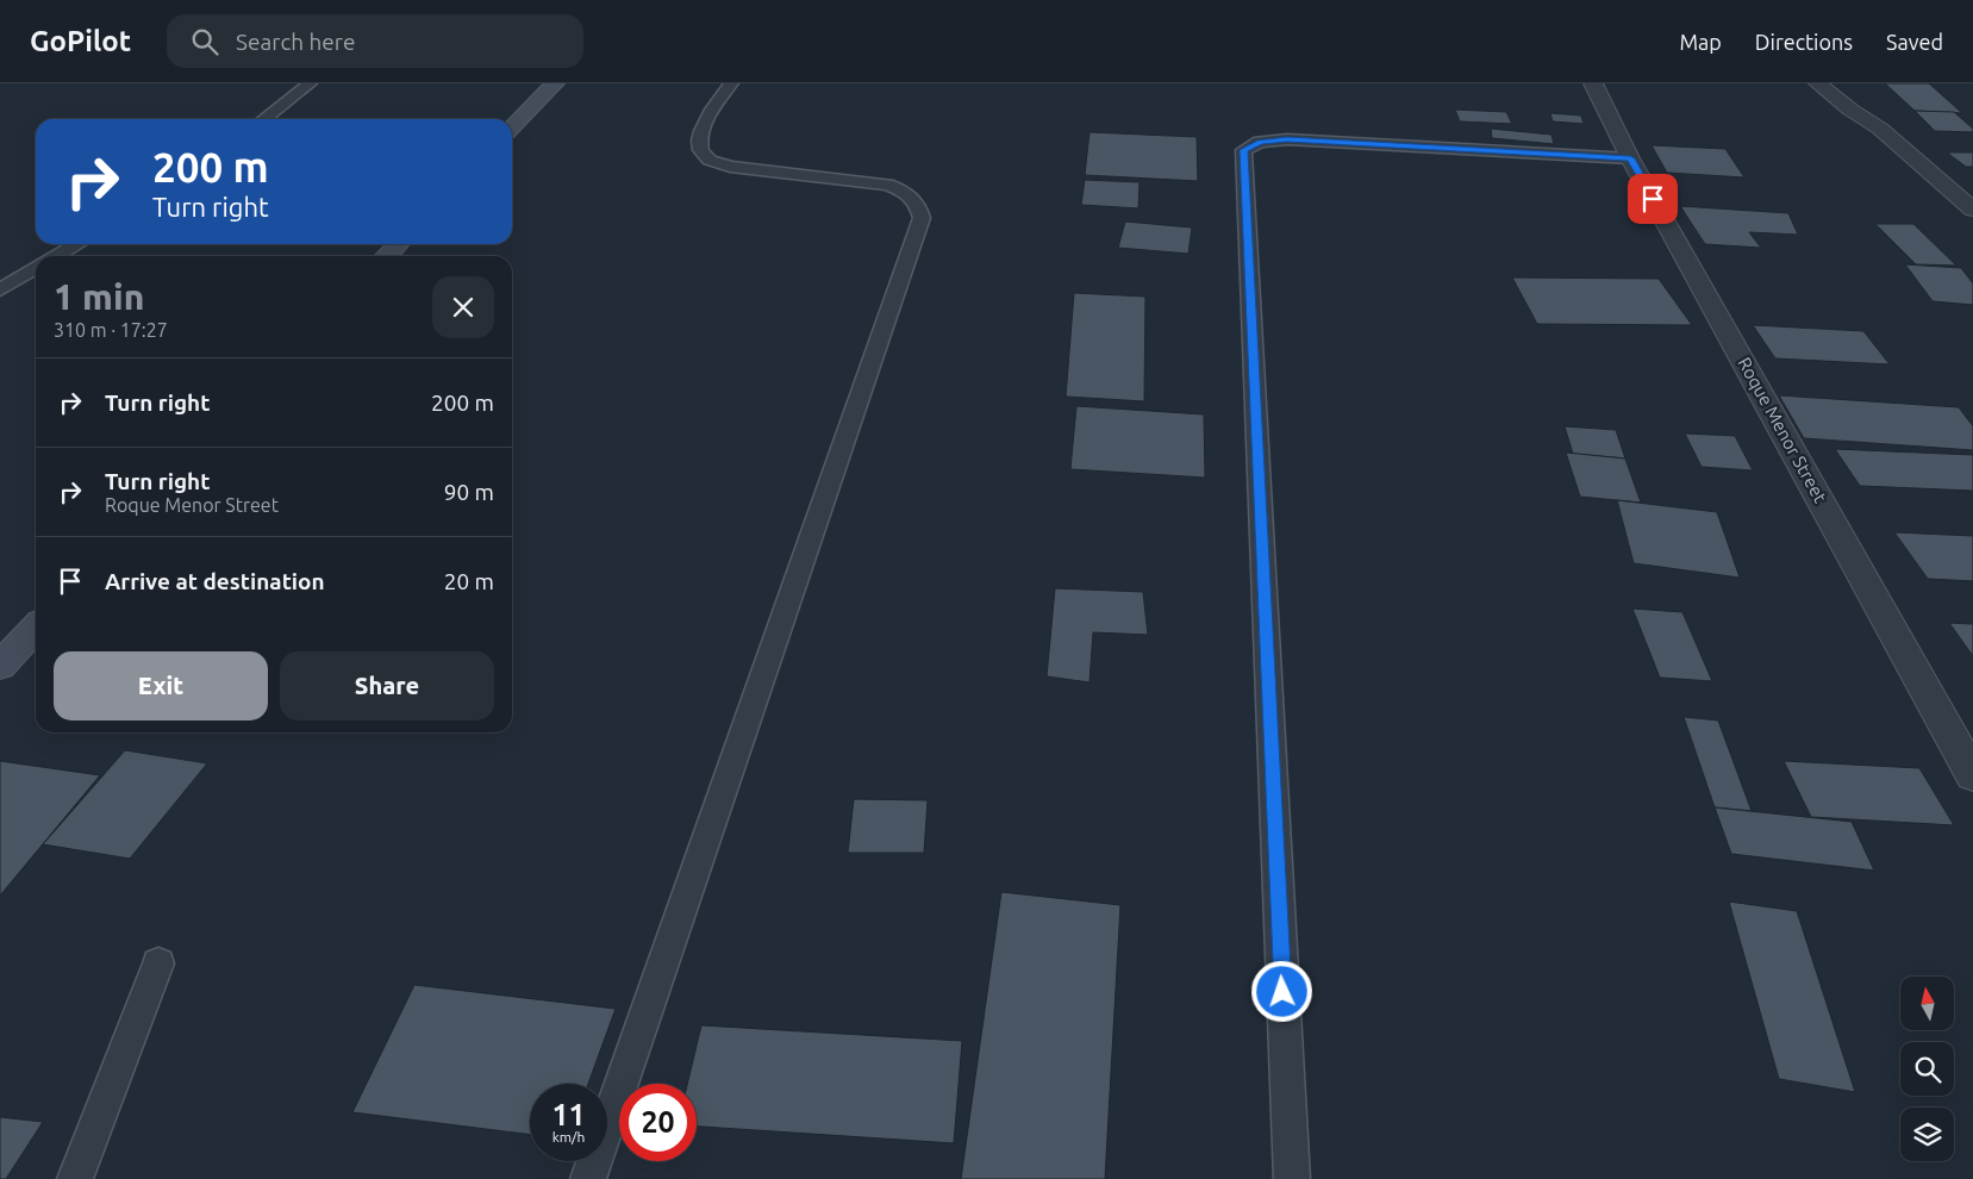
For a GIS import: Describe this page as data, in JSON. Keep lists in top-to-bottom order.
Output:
{
  "streets": {
    "street": ["Roque Menor Street"]
  },
  "north": "top",
  "page": {
    "header": "GoPilot",
    "search": "Search here",
    "nav": ["Map", "Directions", "Saved"],
    "turn": ["200 m", "Turn right"],
    "heading": ["1 min", "310 m · 17:27"],
    "list": [
      {
        "name": "Turn right",
        "value": "200 m"
      },
      {
        "name": "Turn right",
        "note": "Roque Menor Street",
        "value": "90 m"
      },
      {
        "name": "Arrive at destination",
        "value": "20 m"
      }
    ],
    "buttons": ["Exit", "Share"],
    "speed": "11 km/h",
    "limit": "20"
  }
}
